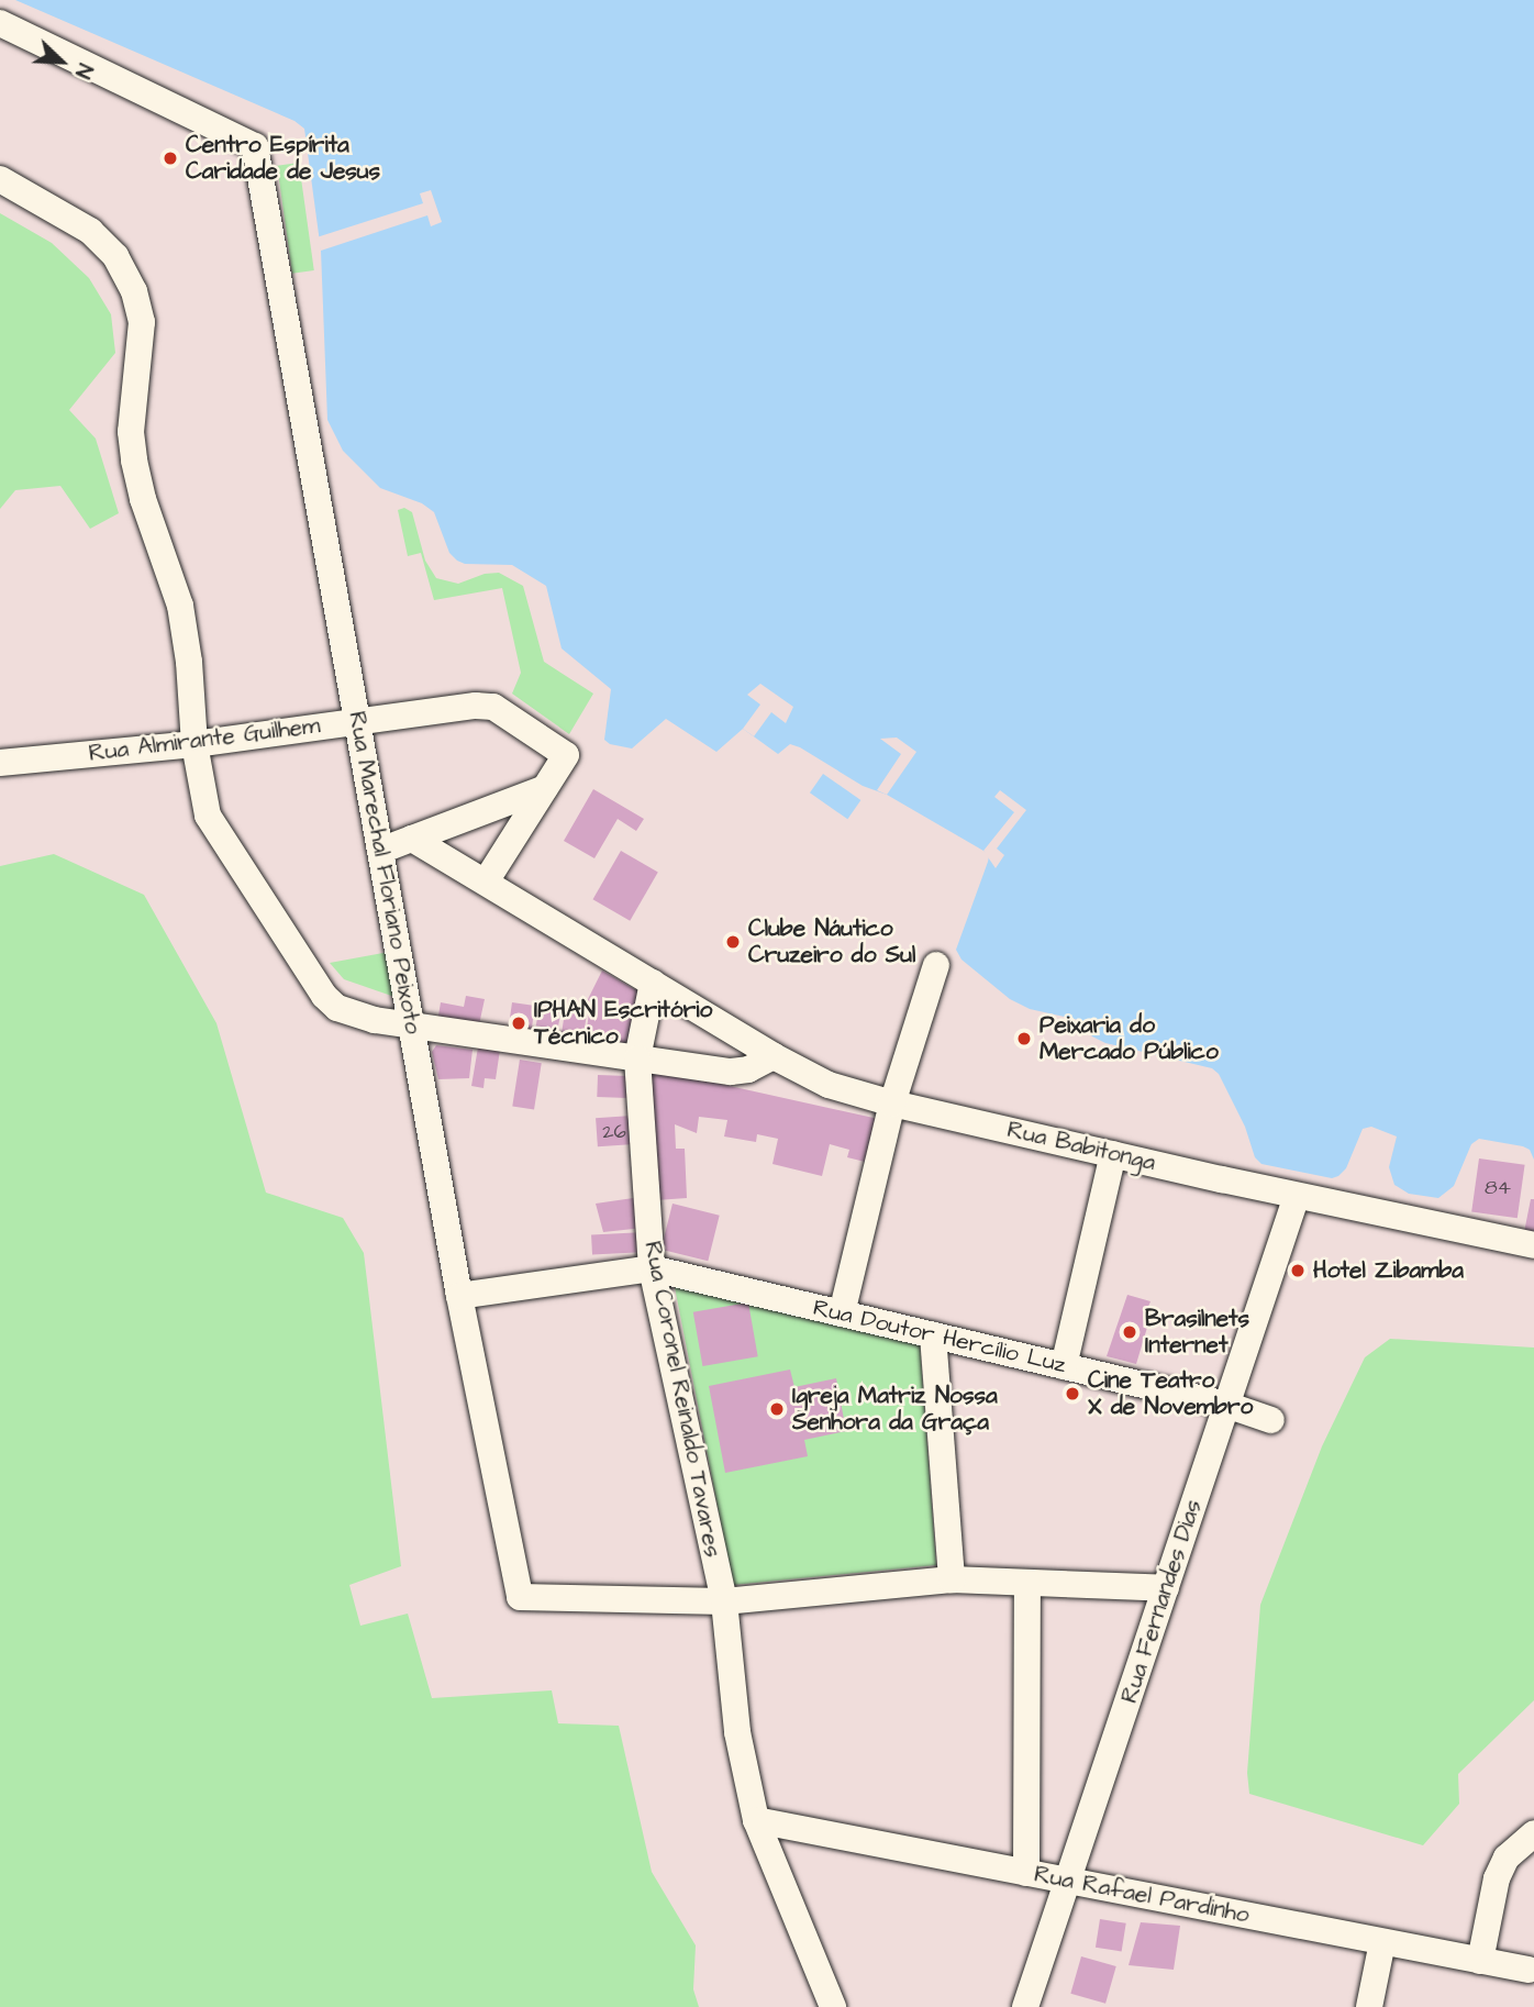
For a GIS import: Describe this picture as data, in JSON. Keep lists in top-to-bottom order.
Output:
{
  "streets": {
    "street": [
      "Rua Almirante Guilhem",
      "Rua Marechal Floriano Peixoto",
      "Rua Babitonga",
      "Rua Doutor Hercílio Luz",
      "Rua Coronel Reinaldo Tavares",
      "Rua Fernandes Dias",
      "Rua Rafael Pardinho"
    ]
  },
  "crossings": [
    ["Rua Almirante Guilhem", "Rua Marechal Floriano Peixoto"],
    ["Rua Almirante Guilhem", "Rua Babitonga"],
    ["Rua Marechal Floriano Peixoto", "Rua Coronel Reinaldo Tavares"],
    ["Rua Babitonga", "Rua Coronel Reinaldo Tavares"],
    ["Rua Babitonga", "Rua Fernandes Dias"],
    ["Rua Doutor Hercílio Luz", "Rua Coronel Reinaldo Tavares"],
    ["Rua Doutor Hercílio Luz", "Rua Fernandes Dias"],
    ["Rua Coronel Reinaldo Tavares", "Rua Rafael Pardinho"],
    ["Rua Fernandes Dias", "Rua Rafael Pardinho"]
  ],
  "places": [
    "Centro Espírita Caridade de Jesus",
    "Clube Náutico Cruzeiro do Sul",
    "IPHAN Escritório Técnico",
    "Peixaria do Mercado Público",
    "Hotel Zibamba",
    "Brasilnets Internet",
    "Cine Teatro X de Novembro",
    "Igreja Matriz Nossa Senhora da Graça"
  ],
  "house_numbers": ["26", "84"],
  "north": "bottom right"
}
